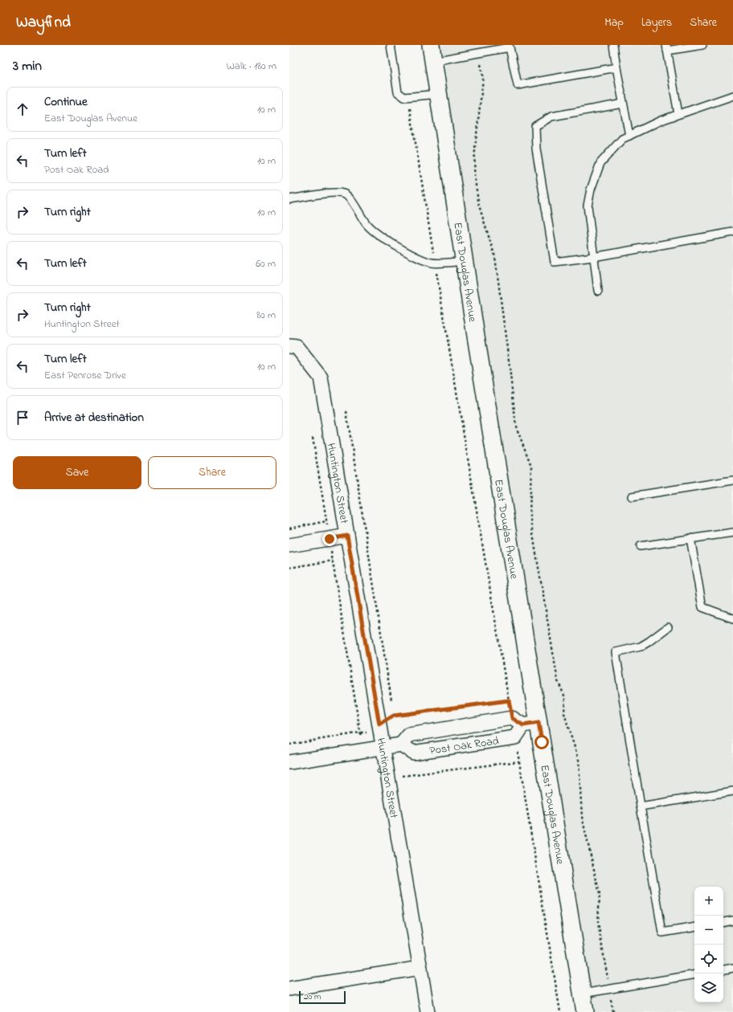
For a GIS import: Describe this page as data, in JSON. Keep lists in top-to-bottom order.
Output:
{
  "streets": {
    "street": ["East Douglas Avenue", "Huntington Street", "Post Oak Road"]
  },
  "crossings": [
    ["Huntington Street", "Post Oak Road"]
  ],
  "scale_bar": "20 m",
  "page": {
    "header": "Wayfind",
    "nav": ["Map", "Layers", "Share"],
    "heading": ["3 min", "Walk · 180 m"],
    "list": [
      ["Continue", "East Douglas Avenue", "10 m"],
      ["Turn left", "Post Oak Road", "10 m"],
      ["Turn right", "10 m"],
      ["Turn left", "60 m"],
      ["Turn right", "Huntington Street", "80 m"],
      ["Turn left", "East Penrose Drive", "10 m"],
      "Arrive at destination"
    ],
    "buttons": ["Save", "Share"],
    "map_buttons": ["+", "−"],
    "scale": "20 m"
  }
}
